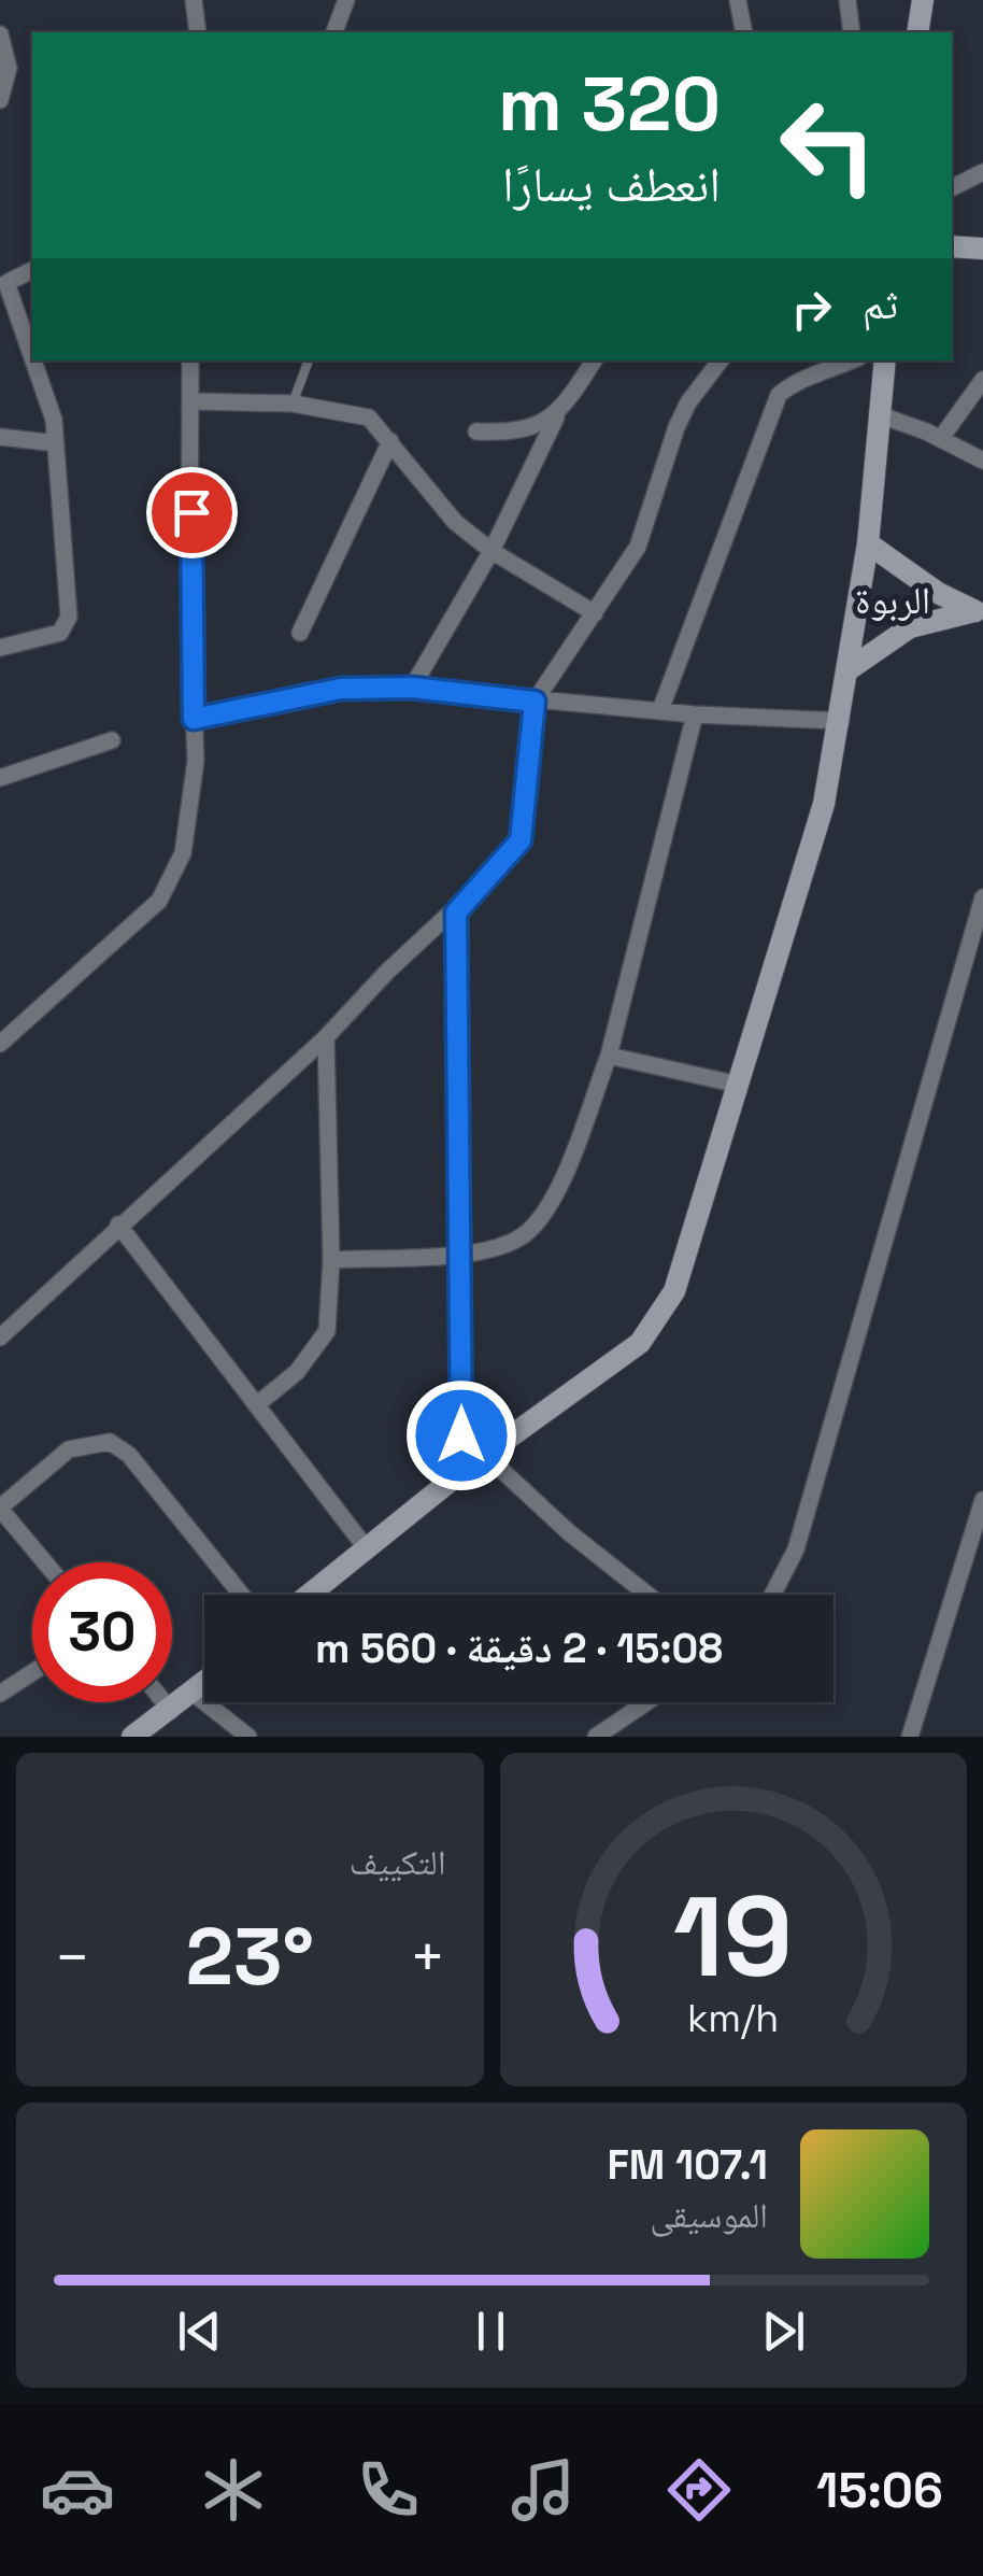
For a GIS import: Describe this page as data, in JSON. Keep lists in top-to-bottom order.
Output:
{
  "districts": ["الربوة"],
  "page": {
    "turn": ["320 m", "انعطف يسارًا"],
    "then": "ثم",
    "limit": "30",
    "trip": "15:08 · 2 دقيقة · 560 m",
    "tile": "التكييف",
    "heat": ["−", "23°", "+"],
    "song": ["107.1 FM", "الموسيقى"],
    "tabs": "15:06",
    "gauge": ["19", "km/h"]
  }
}
